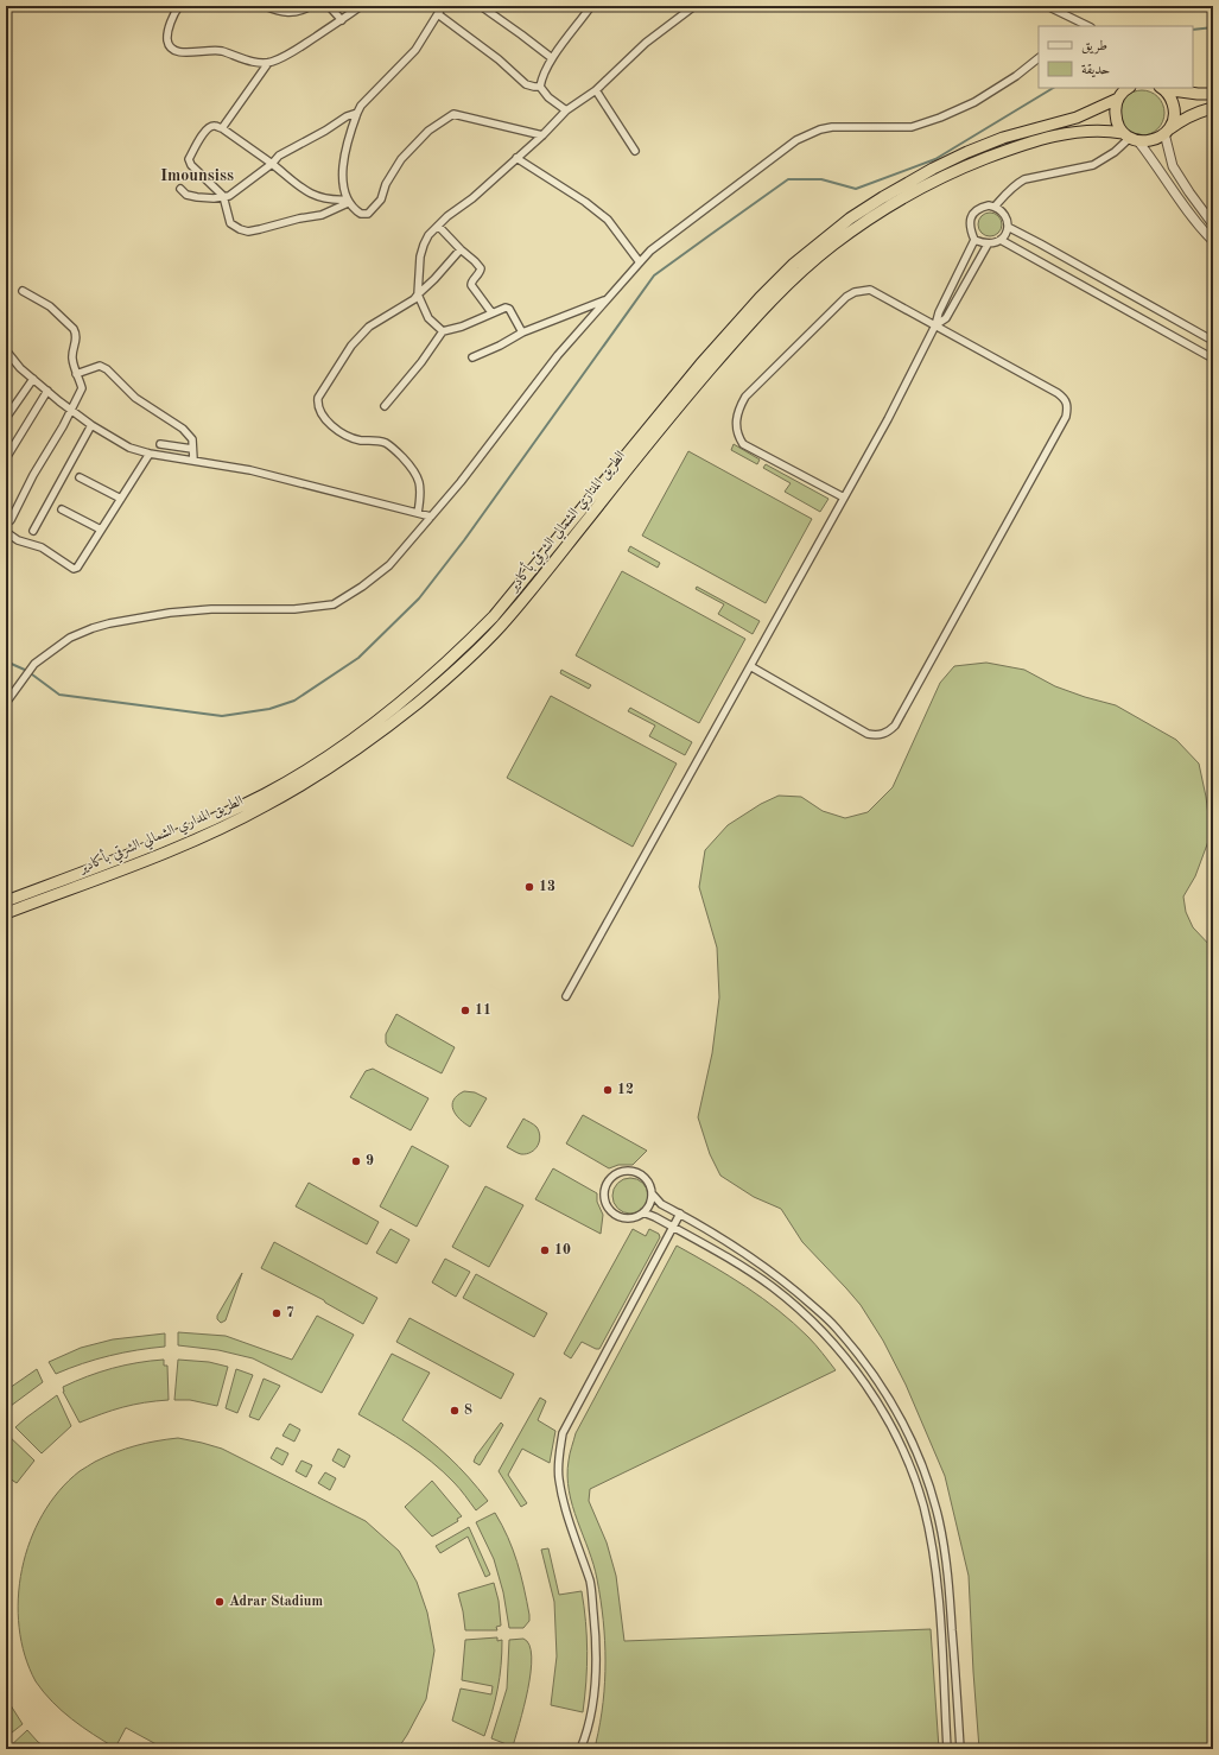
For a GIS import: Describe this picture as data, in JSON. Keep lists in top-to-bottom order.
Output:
{
  "streets": {
    "highway": ["الطريق المداري الشمالي الشرقي بأكادير"]
  },
  "districts": ["Imounsiss"],
  "places": [
    "13",
    "11",
    "12",
    "9",
    "10",
    "7",
    "8",
    "Adrar Stadium"
  ],
  "legend": ["طريق", "حديقة"]
}
